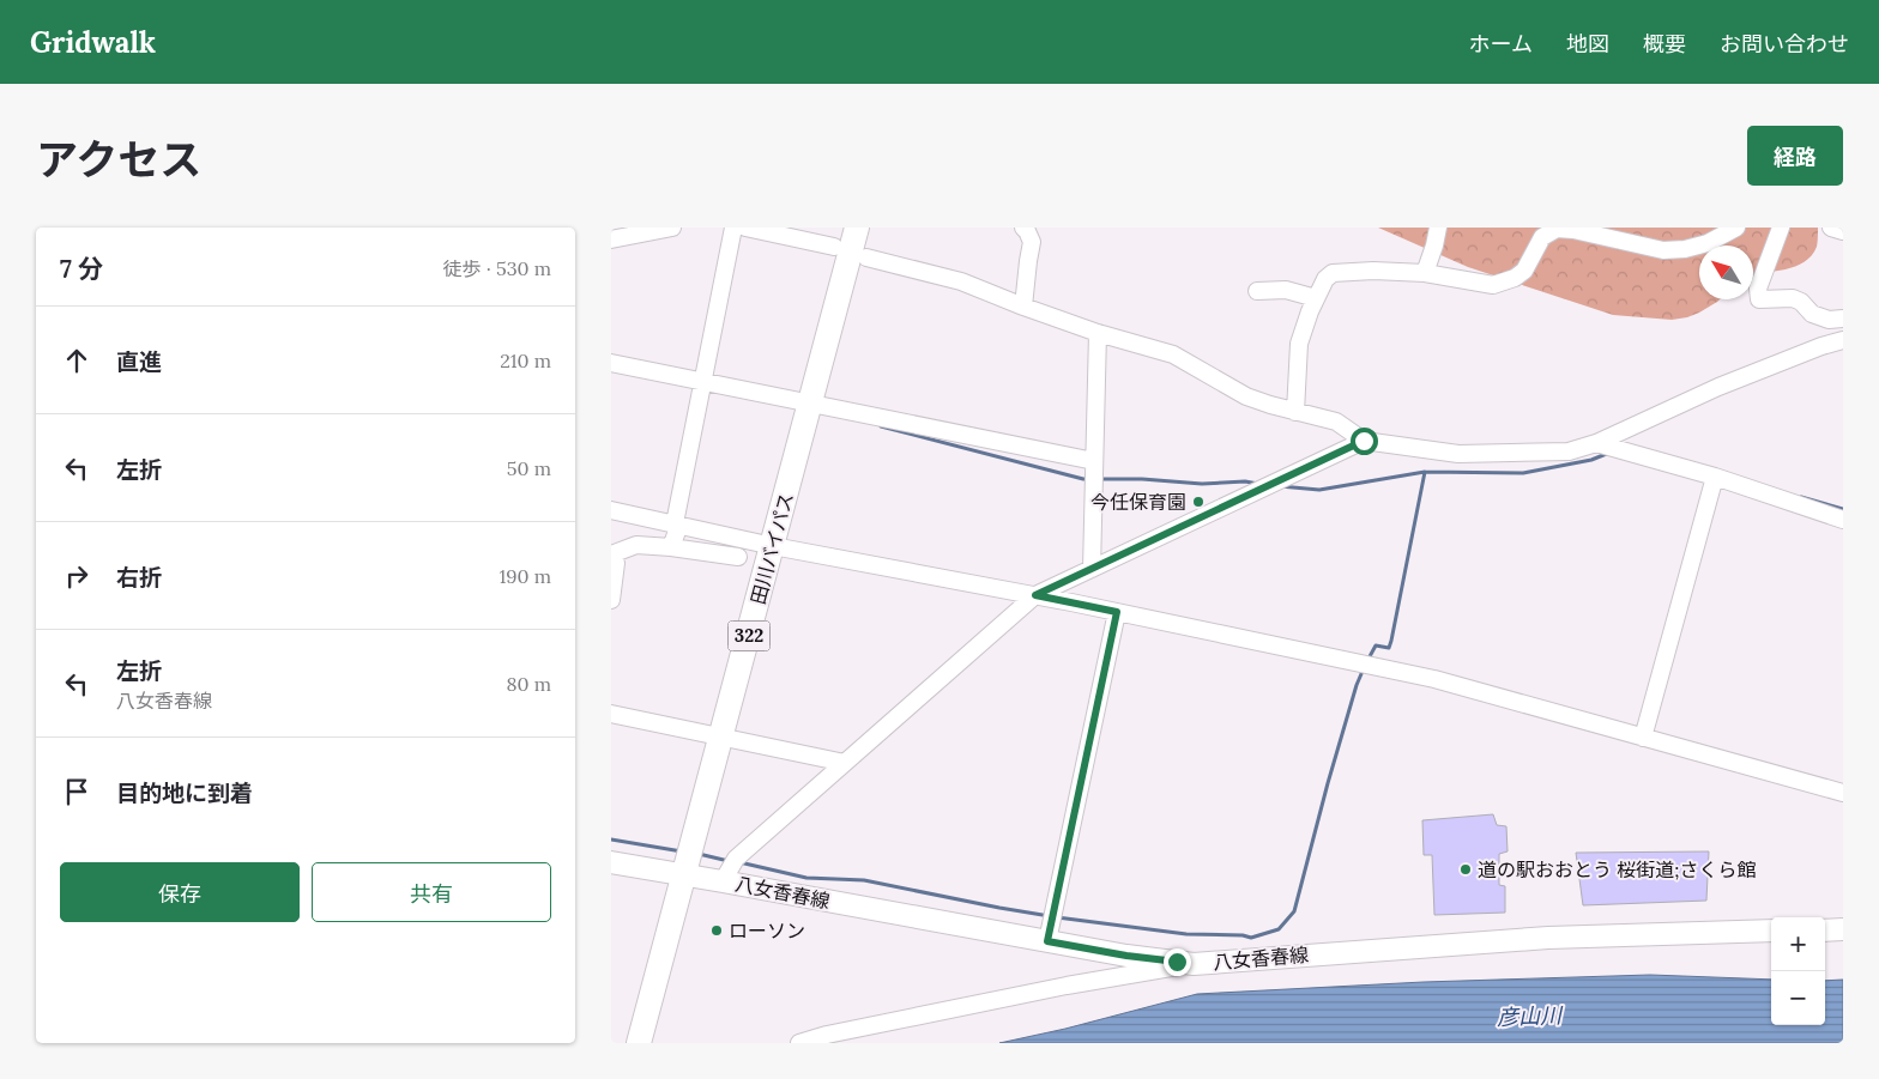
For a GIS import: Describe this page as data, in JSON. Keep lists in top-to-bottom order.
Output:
{
  "streets": {
    "highway": ["田川バイパス", "322"],
    "main road": ["八女香春線"]
  },
  "crossings": [
    ["田川バイパス", "八女香春線"]
  ],
  "water": ["彦山川"],
  "places": ["今任保育園", "道の駅おおとう 桜街道;さくら館", "ローソン"],
  "north": "top left",
  "page": {
    "header": "Gridwalk",
    "nav": [
      "ホーム",
      "地図",
      "概要",
      "お問い合わせ"
    ],
    "title": "アクセス",
    "buttons": [
      "経路",
      ["保存", "共有"]
    ],
    "heading": ["7 分", "徒歩 · 530 m"],
    "list": [
      ["直進", "210 m"],
      ["左折", "50 m"],
      ["右折", "190 m"],
      ["左折", "八女香春線", "80 m"],
      "目的地に到着"
    ],
    "map_buttons": ["+", "−"]
  }
}
